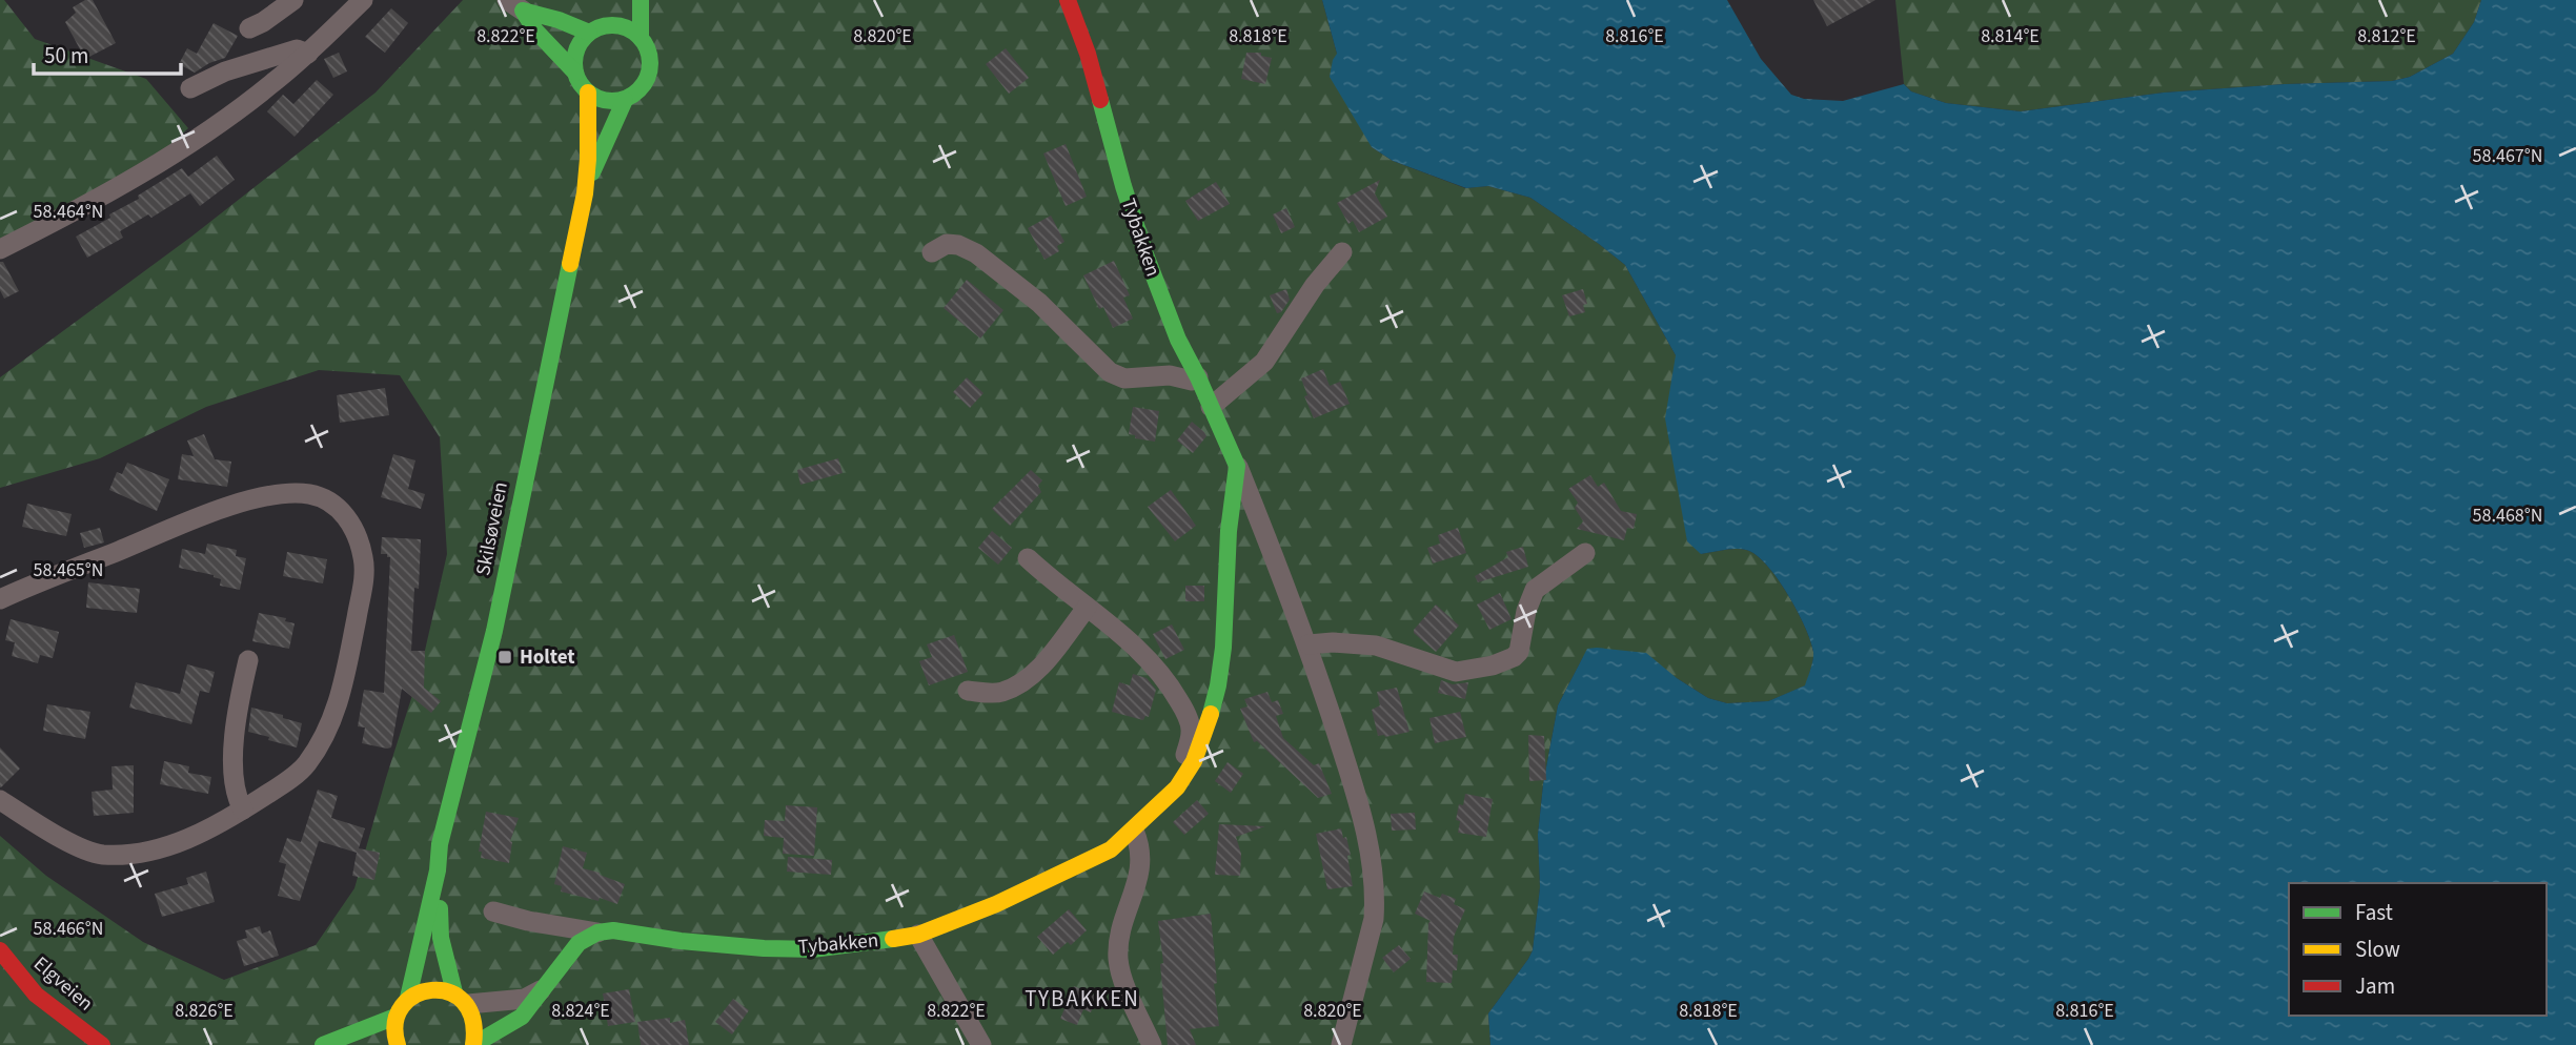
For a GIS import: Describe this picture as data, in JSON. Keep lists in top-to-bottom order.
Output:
{
  "streets": {
    "main road": ["Tybakken", "Skilsøveien", "Elgveien"]
  },
  "districts": ["TYBAKKEN"],
  "places": {
    "transit": ["Holtet"]
  },
  "legend": ["Fast", "Slow", "Jam"],
  "scale_bar": "50 m",
  "coordinates": [
    "8.822°E",
    "8.820°E",
    "8.818°E",
    "8.816°E",
    "8.814°E",
    "8.812°E",
    "58.467°N",
    "58.464°N",
    "58.468°N",
    "58.465°N",
    "58.466°N",
    "8.826°E",
    "8.824°E"
  ]
}
